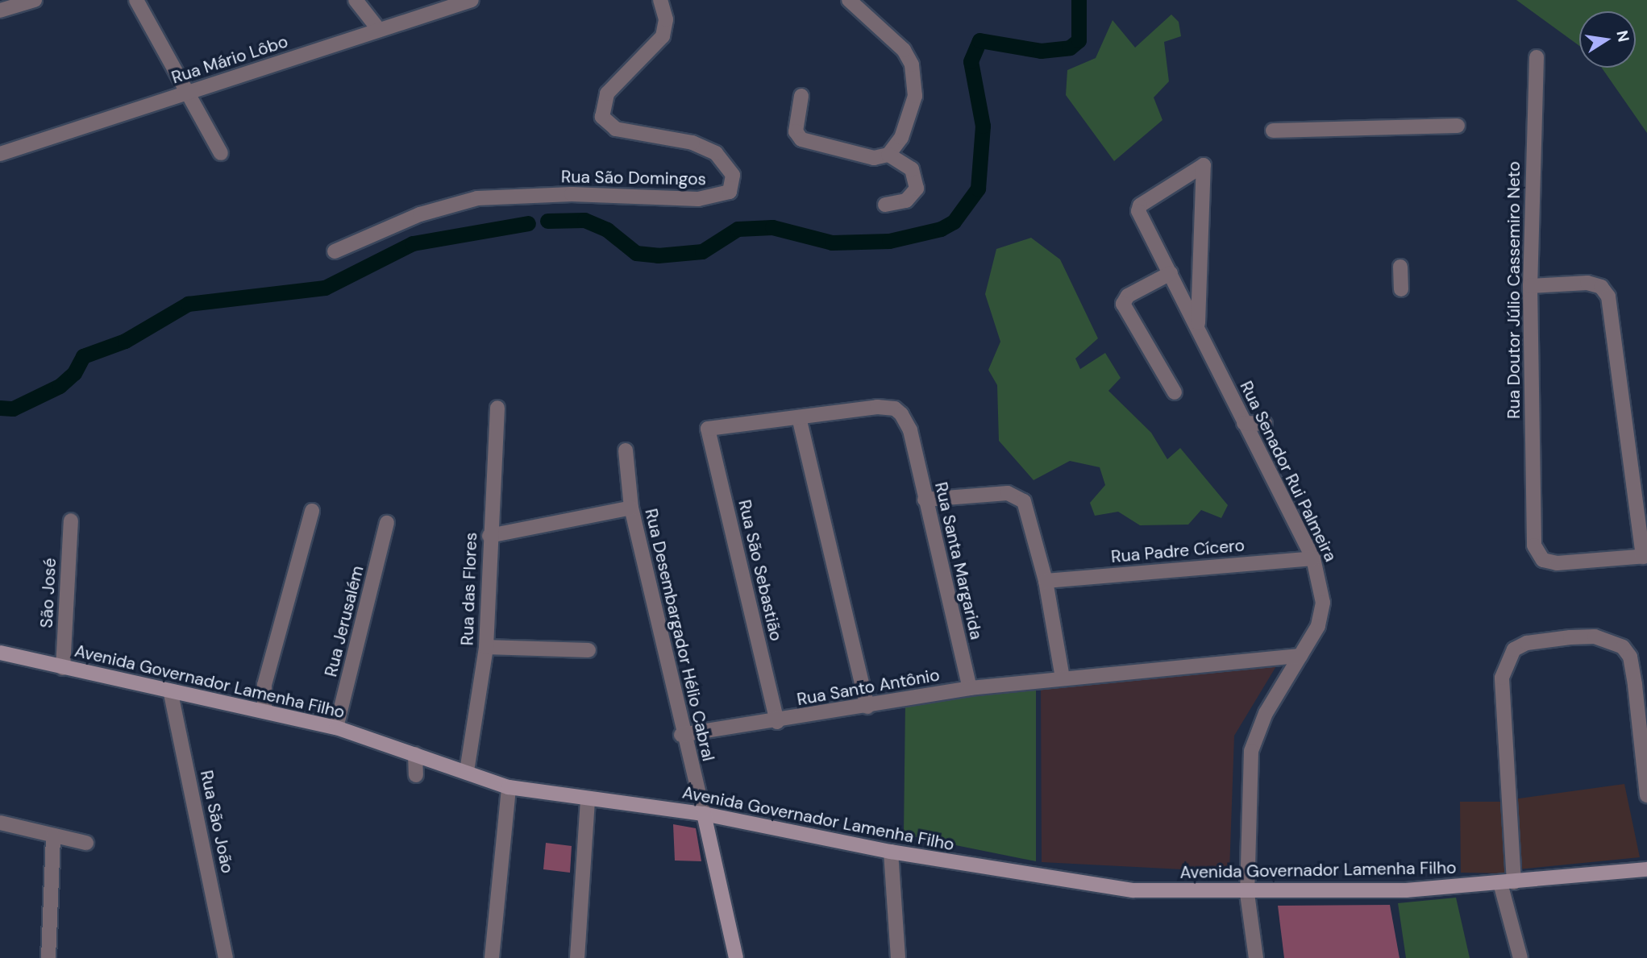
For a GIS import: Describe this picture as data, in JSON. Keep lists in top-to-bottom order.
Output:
{
  "streets": {
    "street": [
      "Rua Mário Lôbo",
      "Rua São Domingos",
      "Rua Doutor Júlio Cassemiro Neto",
      "Rua Senador Rui Palmeira",
      "Rua Padre Cícero",
      "Rua Santa Margarida",
      "Rua São Sebastião",
      "Rua das Flores",
      "São José",
      "Rua Jerusalém",
      "Rua Desembargador Hélio Cabral",
      "Avenida Governador Lamenha Filho",
      "Rua Santo Antônio",
      "Rua São João"
    ]
  },
  "crossings": [
    ["Rua Senador Rui Palmeira", "Rua Padre Cícero"],
    ["Rua Senador Rui Palmeira", "Avenida Governador Lamenha Filho"],
    ["Rua Senador Rui Palmeira", "Rua Santo Antônio"],
    ["Rua Santa Margarida", "Rua São Sebastião"],
    ["Rua Santa Margarida", "Rua Santo Antônio"],
    ["Rua São Sebastião", "Rua Santo Antônio"],
    ["Rua das Flores", "Avenida Governador Lamenha Filho"],
    ["São José", "Avenida Governador Lamenha Filho"],
    ["Rua Jerusalém", "Avenida Governador Lamenha Filho"],
    ["Rua Desembargador Hélio Cabral", "Avenida Governador Lamenha Filho"],
    ["Rua Desembargador Hélio Cabral", "Rua Santo Antônio"],
    ["Avenida Governador Lamenha Filho", "Rua São João"]
  ],
  "north": "right"
}
